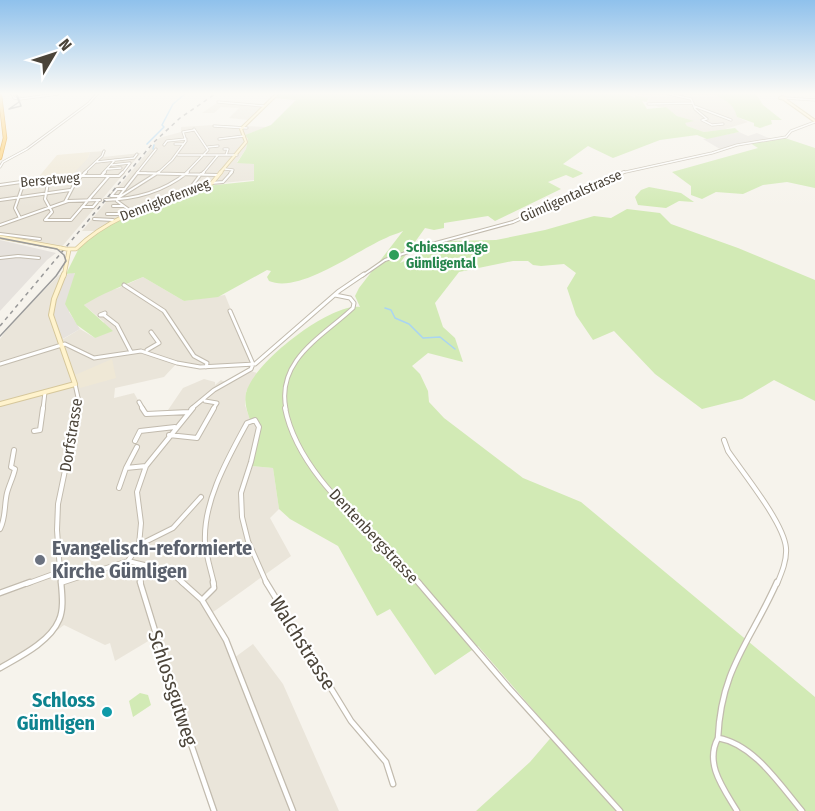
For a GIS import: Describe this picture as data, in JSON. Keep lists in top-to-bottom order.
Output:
{
  "streets": {
    "street": [
      "Bersetweg",
      "Gümligentalstrasse",
      "Dennigkofenweg",
      "Dorfstrasse",
      "Dentenbergstrasse",
      "Walchstrasse",
      "Schlossgutweg"
    ]
  },
  "crossings": [
    ["Gümligentalstrasse", "Dentenbergstrasse"],
    ["Dennigkofenweg", "Dorfstrasse"]
  ],
  "places": ["Schiessanlage Gümligental", "Evangelisch-reformierte Kirche Gümligen", "Schloss Gümligen"],
  "north": "top right"
}
